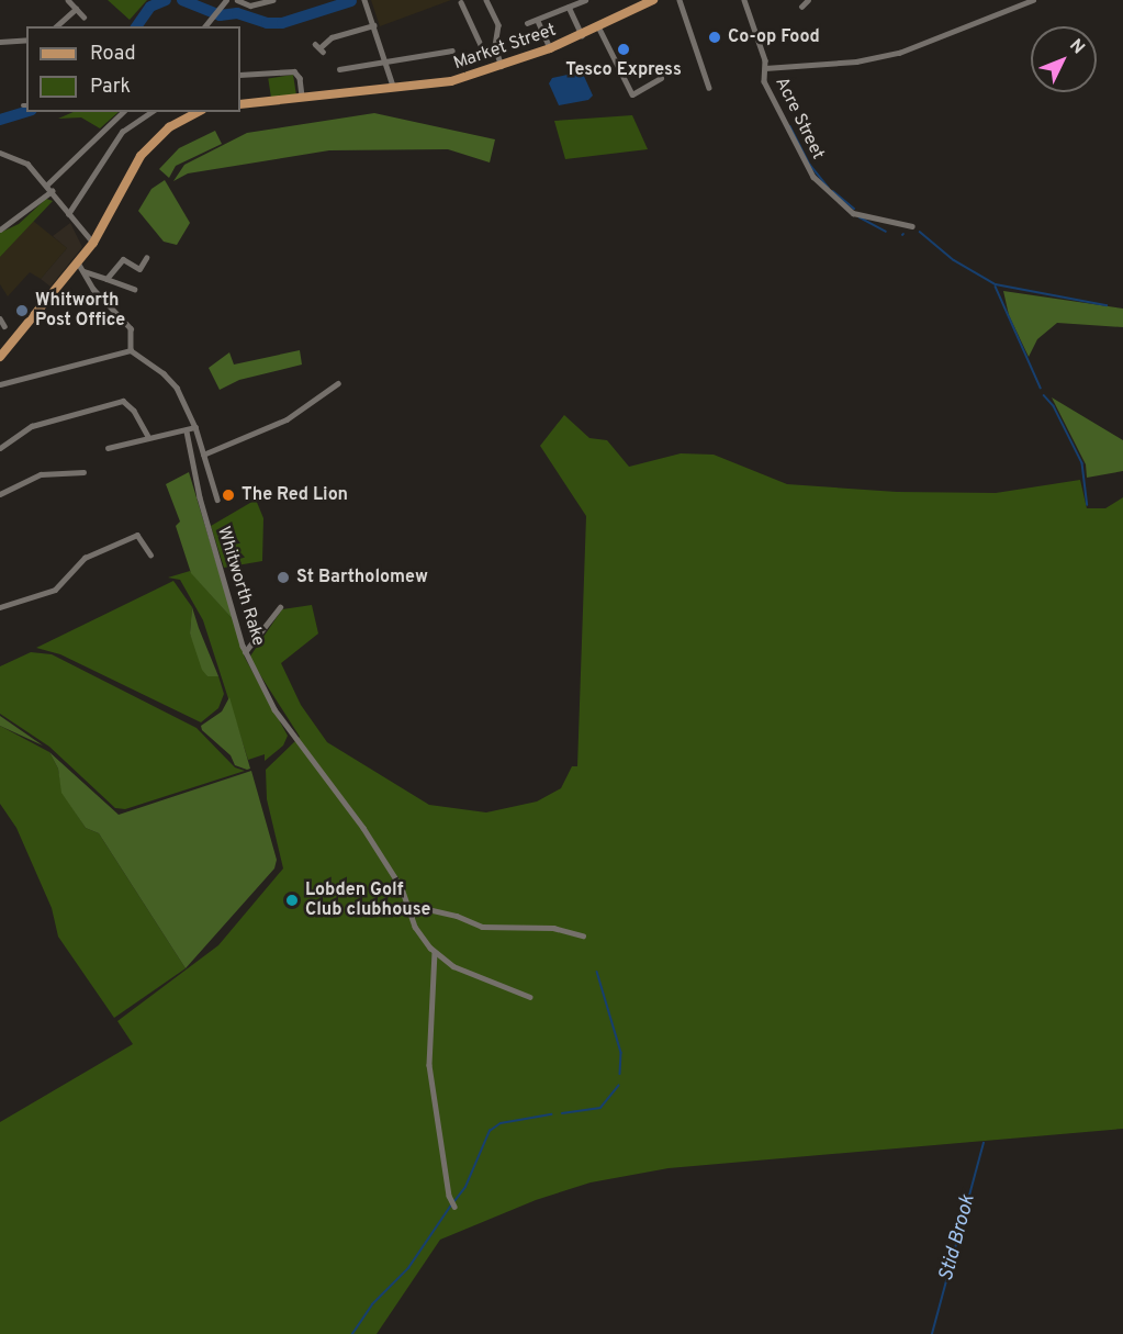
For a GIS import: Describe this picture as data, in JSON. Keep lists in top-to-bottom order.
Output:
{
  "streets": {
    "main road": ["Market Street"],
    "street": ["Acre Street", "Whitworth Rake"]
  },
  "water": ["Stid Brook"],
  "places": [
    "Co-op Food",
    "Tesco Express",
    "Whitworth Post Office",
    "The Red Lion",
    "St Bartholomew",
    "Lobden Golf Club clubhouse"
  ],
  "legend": ["Road", "Park"],
  "north": "top right"
}
